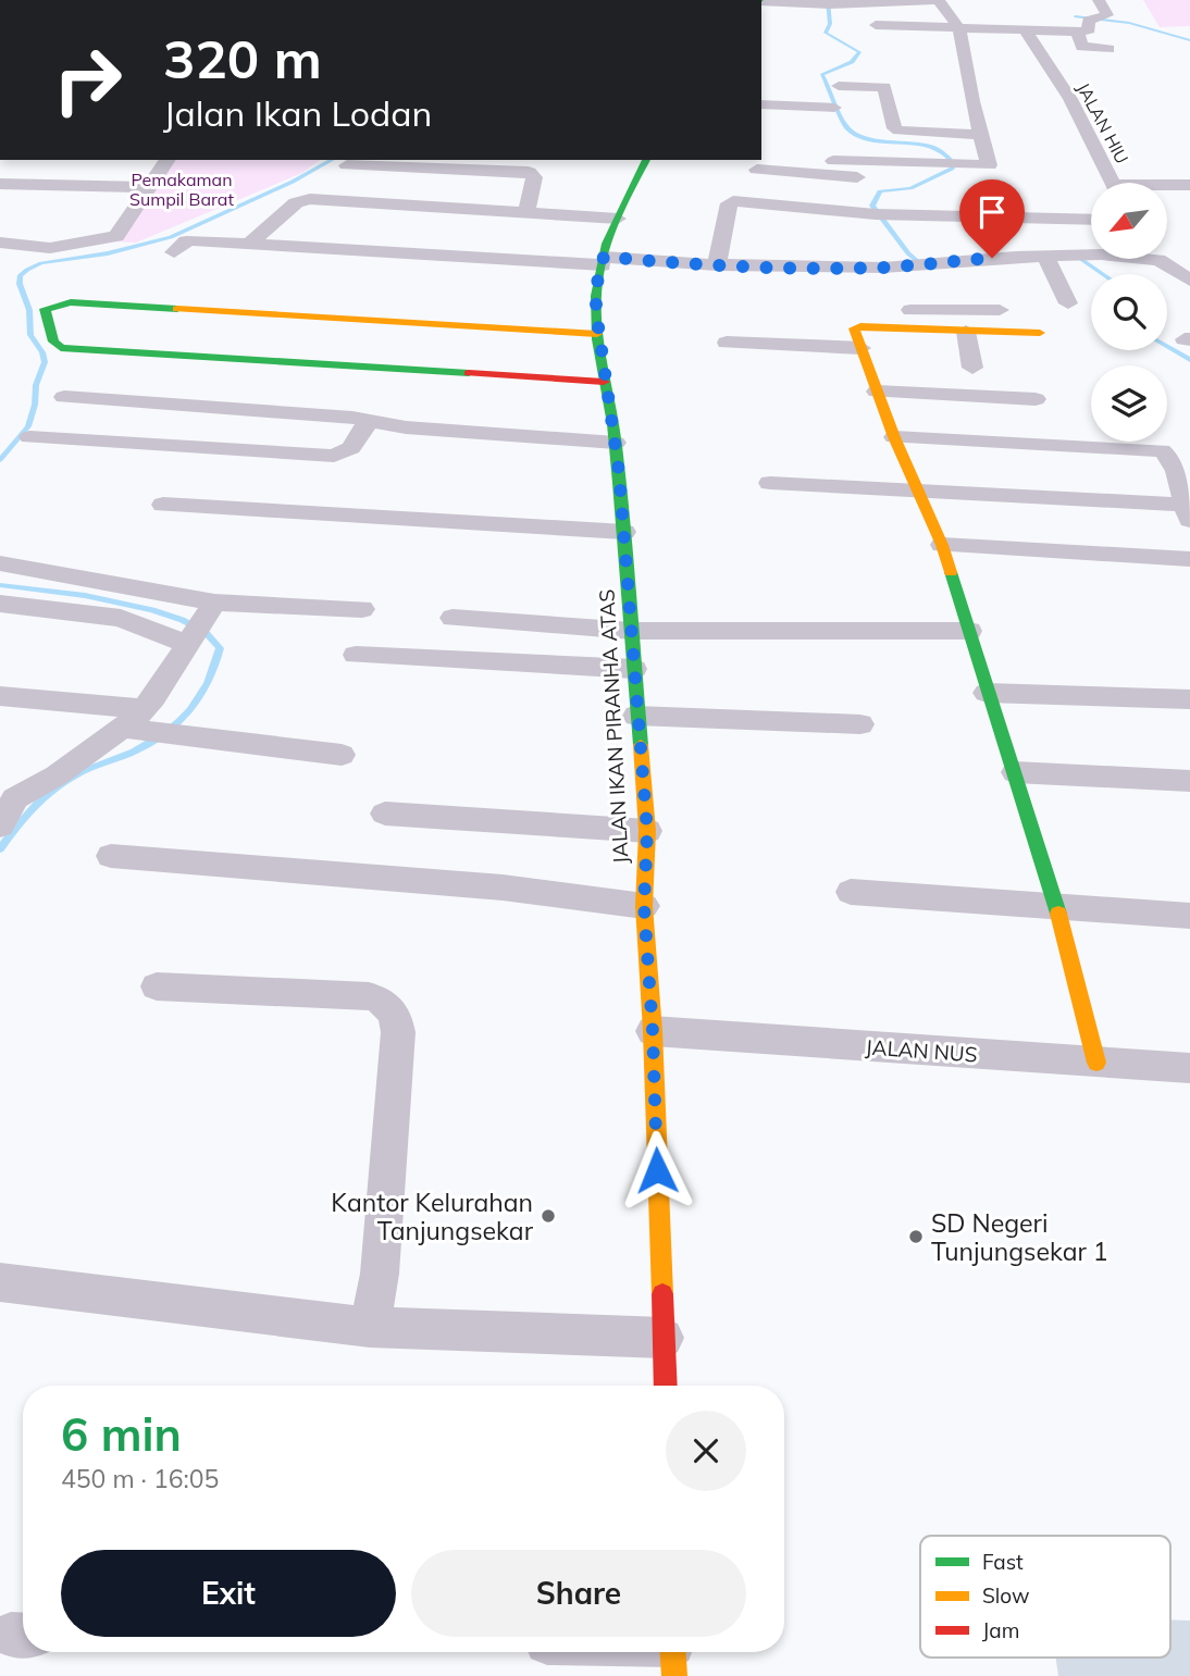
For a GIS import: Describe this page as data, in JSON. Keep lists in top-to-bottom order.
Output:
{
  "streets": {
    "street": ["JALAN HIU", "JALAN IKAN PIRANHA ATAS", "JALAN NUS"]
  },
  "crossings": [
    ["JALAN IKAN PIRANHA ATAS", "JALAN NUS"]
  ],
  "parks": ["Pemakaman Sumpil Barat"],
  "places": ["Kantor Kelurahan Tanjungsekar", "SD Negeri Tunjungsekar 1"],
  "legend": ["Fast", "Slow", "Jam"],
  "north": "bottom left",
  "page": {
    "turn": ["320 m", "Jalan Ikan Lodan"],
    "heading": ["6 min", "450 m · 16:05"],
    "buttons": ["Exit", "Share"]
  }
}
